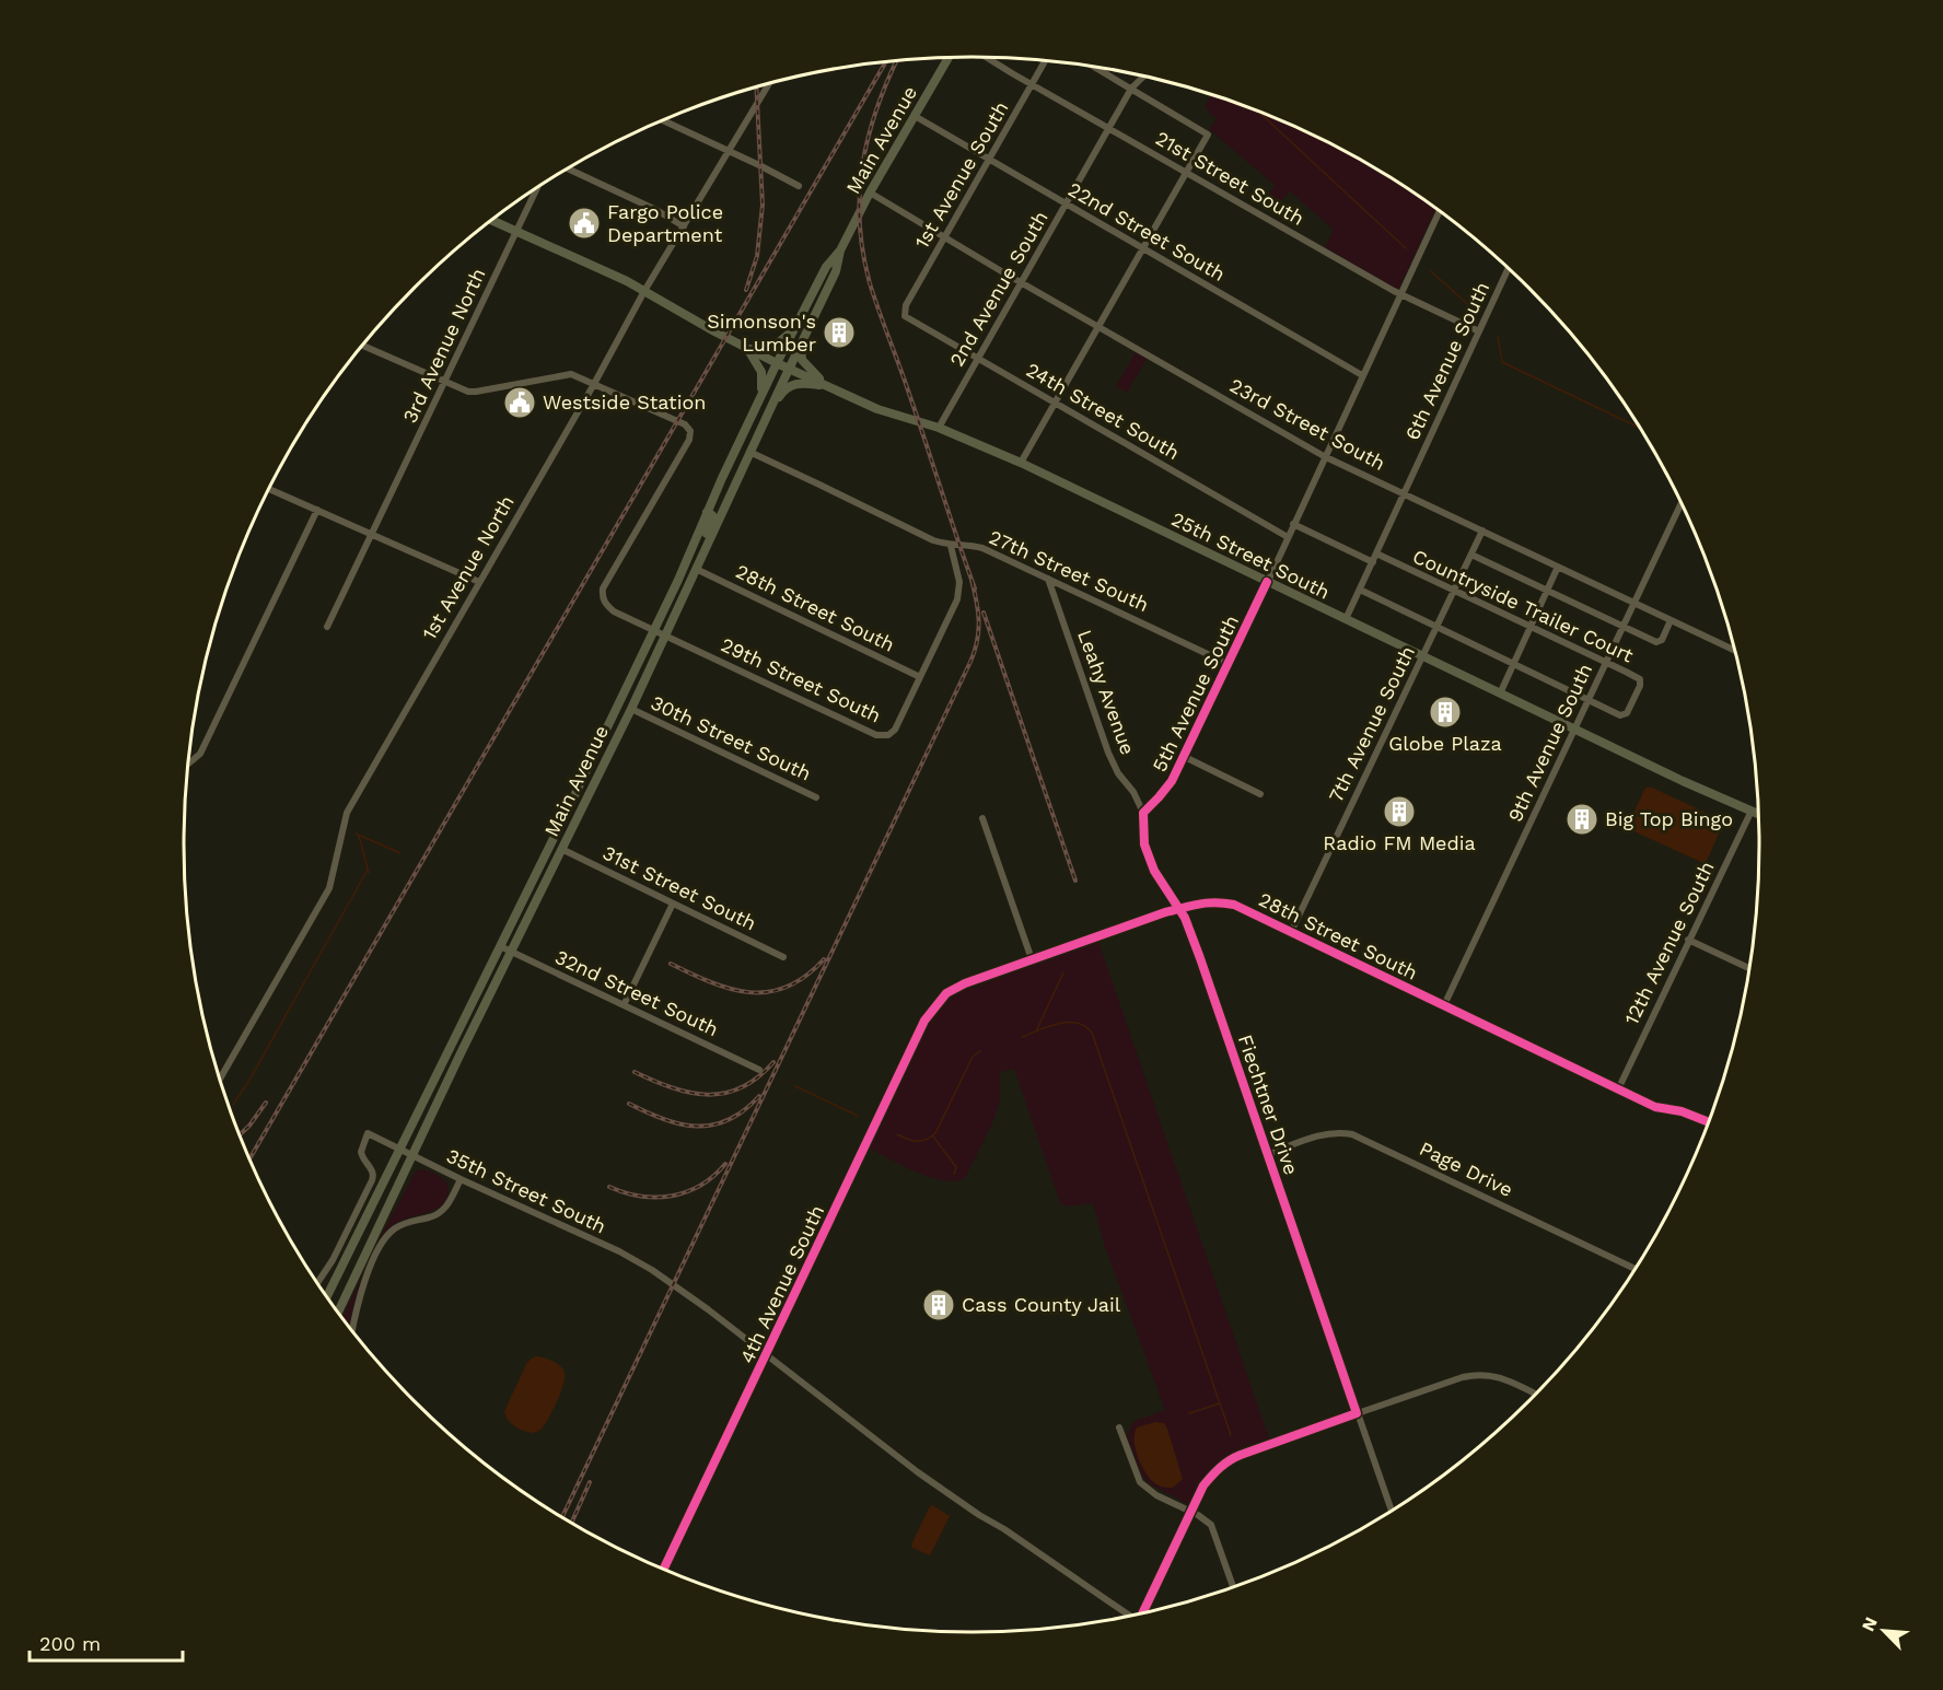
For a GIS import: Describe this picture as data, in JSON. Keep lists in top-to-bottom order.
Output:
{
  "streets": {
    "main road": ["Main Avenue", "25th Street South"],
    "street": [
      "1st Avenue South",
      "21st Street South",
      "22nd Street South",
      "2nd Avenue South",
      "3rd Avenue North",
      "6th Avenue South",
      "24th Street South",
      "23rd Street South",
      "1st Avenue North",
      "27th Street South",
      "Countryside Trailer Court",
      "28th Street South",
      "29th Street South",
      "Leahy Avenue",
      "5th Avenue South",
      "7th Avenue South",
      "30th Street South",
      "9th Avenue South",
      "31st Street South",
      "12th Avenue South",
      "32nd Street South",
      "Fiechtner Drive",
      "Page Drive",
      "35th Street South",
      "4th Avenue South"
    ]
  },
  "crossings": [
    ["Main Avenue", "22nd Street South"],
    ["Main Avenue", "23rd Street South"],
    ["Main Avenue", "25th Street South"],
    ["Main Avenue", "27th Street South"],
    ["Main Avenue", "28th Street South"],
    ["Main Avenue", "29th Street South"],
    ["Main Avenue", "30th Street South"],
    ["Main Avenue", "31st Street South"],
    ["Main Avenue", "32nd Street South"],
    ["Main Avenue", "35th Street South"],
    ["1st Avenue South", "21st Street South"],
    ["1st Avenue South", "22nd Street South"],
    ["1st Avenue South", "24th Street South"],
    ["1st Avenue South", "23rd Street South"],
    ["21st Street South", "2nd Avenue South"],
    ["21st Street South", "6th Avenue South"],
    ["21st Street South", "5th Avenue South"],
    ["22nd Street South", "2nd Avenue South"],
    ["22nd Street South", "5th Avenue South"],
    ["2nd Avenue South", "24th Street South"],
    ["2nd Avenue South", "23rd Street South"],
    ["2nd Avenue South", "25th Street South"],
    ["3rd Avenue North", "25th Street South"],
    ["6th Avenue South", "23rd Street South"],
    ["6th Avenue South", "25th Street South"],
    ["6th Avenue South", "Countryside Trailer Court"],
    ["24th Street South", "5th Avenue South"],
    ["23rd Street South", "5th Avenue South"],
    ["23rd Street South", "7th Avenue South"],
    ["23rd Street South", "9th Avenue South"],
    ["25th Street South", "1st Avenue North"],
    ["25th Street South", "5th Avenue South"],
    ["25th Street South", "7th Avenue South"],
    ["25th Street South", "9th Avenue South"],
    ["25th Street South", "12th Avenue South"],
    ["1st Avenue North", "29th Street South"],
    ["27th Street South", "29th Street South"],
    ["27th Street South", "Leahy Avenue"],
    ["27th Street South", "5th Avenue South"],
    ["Countryside Trailer Court", "7th Avenue South"],
    ["Countryside Trailer Court", "9th Avenue South"],
    ["28th Street South", "29th Street South"],
    ["28th Street South", "7th Avenue South"],
    ["28th Street South", "9th Avenue South"],
    ["28th Street South", "12th Avenue South"],
    ["28th Street South", "Fiechtner Drive"],
    ["28th Street South", "4th Avenue South"],
    ["Leahy Avenue", "5th Avenue South"],
    ["Leahy Avenue", "Fiechtner Drive"],
    ["5th Avenue South", "Fiechtner Drive"],
    ["Fiechtner Drive", "Page Drive"],
    ["35th Street South", "4th Avenue South"]
  ],
  "places": {
    "public building": ["Fargo Police Department", "Westside Station"],
    "building": [
      "Simonson's Lumber",
      "Globe Plaza",
      "Radio FM Media",
      "Big Top Bingo",
      "Cass County Jail"
    ]
  },
  "scale_bar": "200 m",
  "north": "top left"
}
